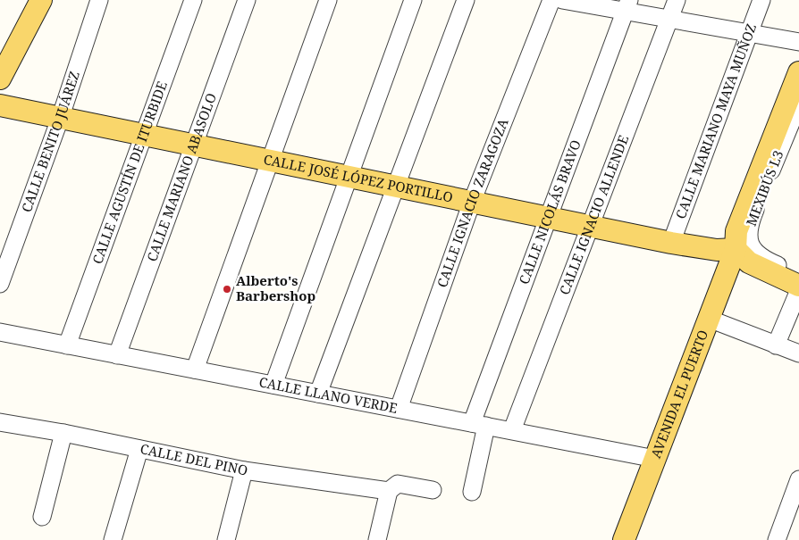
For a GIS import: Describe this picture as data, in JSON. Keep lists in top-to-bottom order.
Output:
{
  "streets": {
    "main road": ["CALLE JOSÉ LÓPEZ PORTILLO", "AVENIDA EL PUERTO"],
    "street": [
      "CALLE MARIANO MAYA MUÑOZ",
      "CALLE BENITO JUÁREZ",
      "CALLE AGUSTÍN DE ITURBIDE",
      "CALLE MARIANO ABASOLO",
      "MEXIBÚS L3",
      "CALLE IGNACIO ZARAGOZA",
      "CALLE NICOLÁS BRAVO",
      "CALLE IGNACIO ALLENDE",
      "CALLE LLANO VERDE",
      "CALLE DEL PINO"
    ]
  },
  "crossings": [
    ["CALLE MARIANO MAYA MUÑOZ", "CALLE JOSÉ LÓPEZ PORTILLO"],
    ["CALLE BENITO JUÁREZ", "CALLE JOSÉ LÓPEZ PORTILLO"],
    ["CALLE AGUSTÍN DE ITURBIDE", "CALLE JOSÉ LÓPEZ PORTILLO"],
    ["CALLE AGUSTÍN DE ITURBIDE", "CALLE LLANO VERDE"],
    ["CALLE MARIANO ABASOLO", "CALLE JOSÉ LÓPEZ PORTILLO"],
    ["CALLE MARIANO ABASOLO", "CALLE LLANO VERDE"],
    ["CALLE JOSÉ LÓPEZ PORTILLO", "CALLE IGNACIO ZARAGOZA"],
    ["CALLE JOSÉ LÓPEZ PORTILLO", "CALLE NICOLÁS BRAVO"],
    ["CALLE JOSÉ LÓPEZ PORTILLO", "CALLE IGNACIO ALLENDE"],
    ["CALLE JOSÉ LÓPEZ PORTILLO", "AVENIDA EL PUERTO"],
    ["CALLE IGNACIO ZARAGOZA", "CALLE LLANO VERDE"],
    ["CALLE NICOLÁS BRAVO", "CALLE LLANO VERDE"],
    ["CALLE IGNACIO ALLENDE", "CALLE LLANO VERDE"],
    ["AVENIDA EL PUERTO", "CALLE LLANO VERDE"]
  ],
  "places": ["Alberto's Barbershop"]
}
